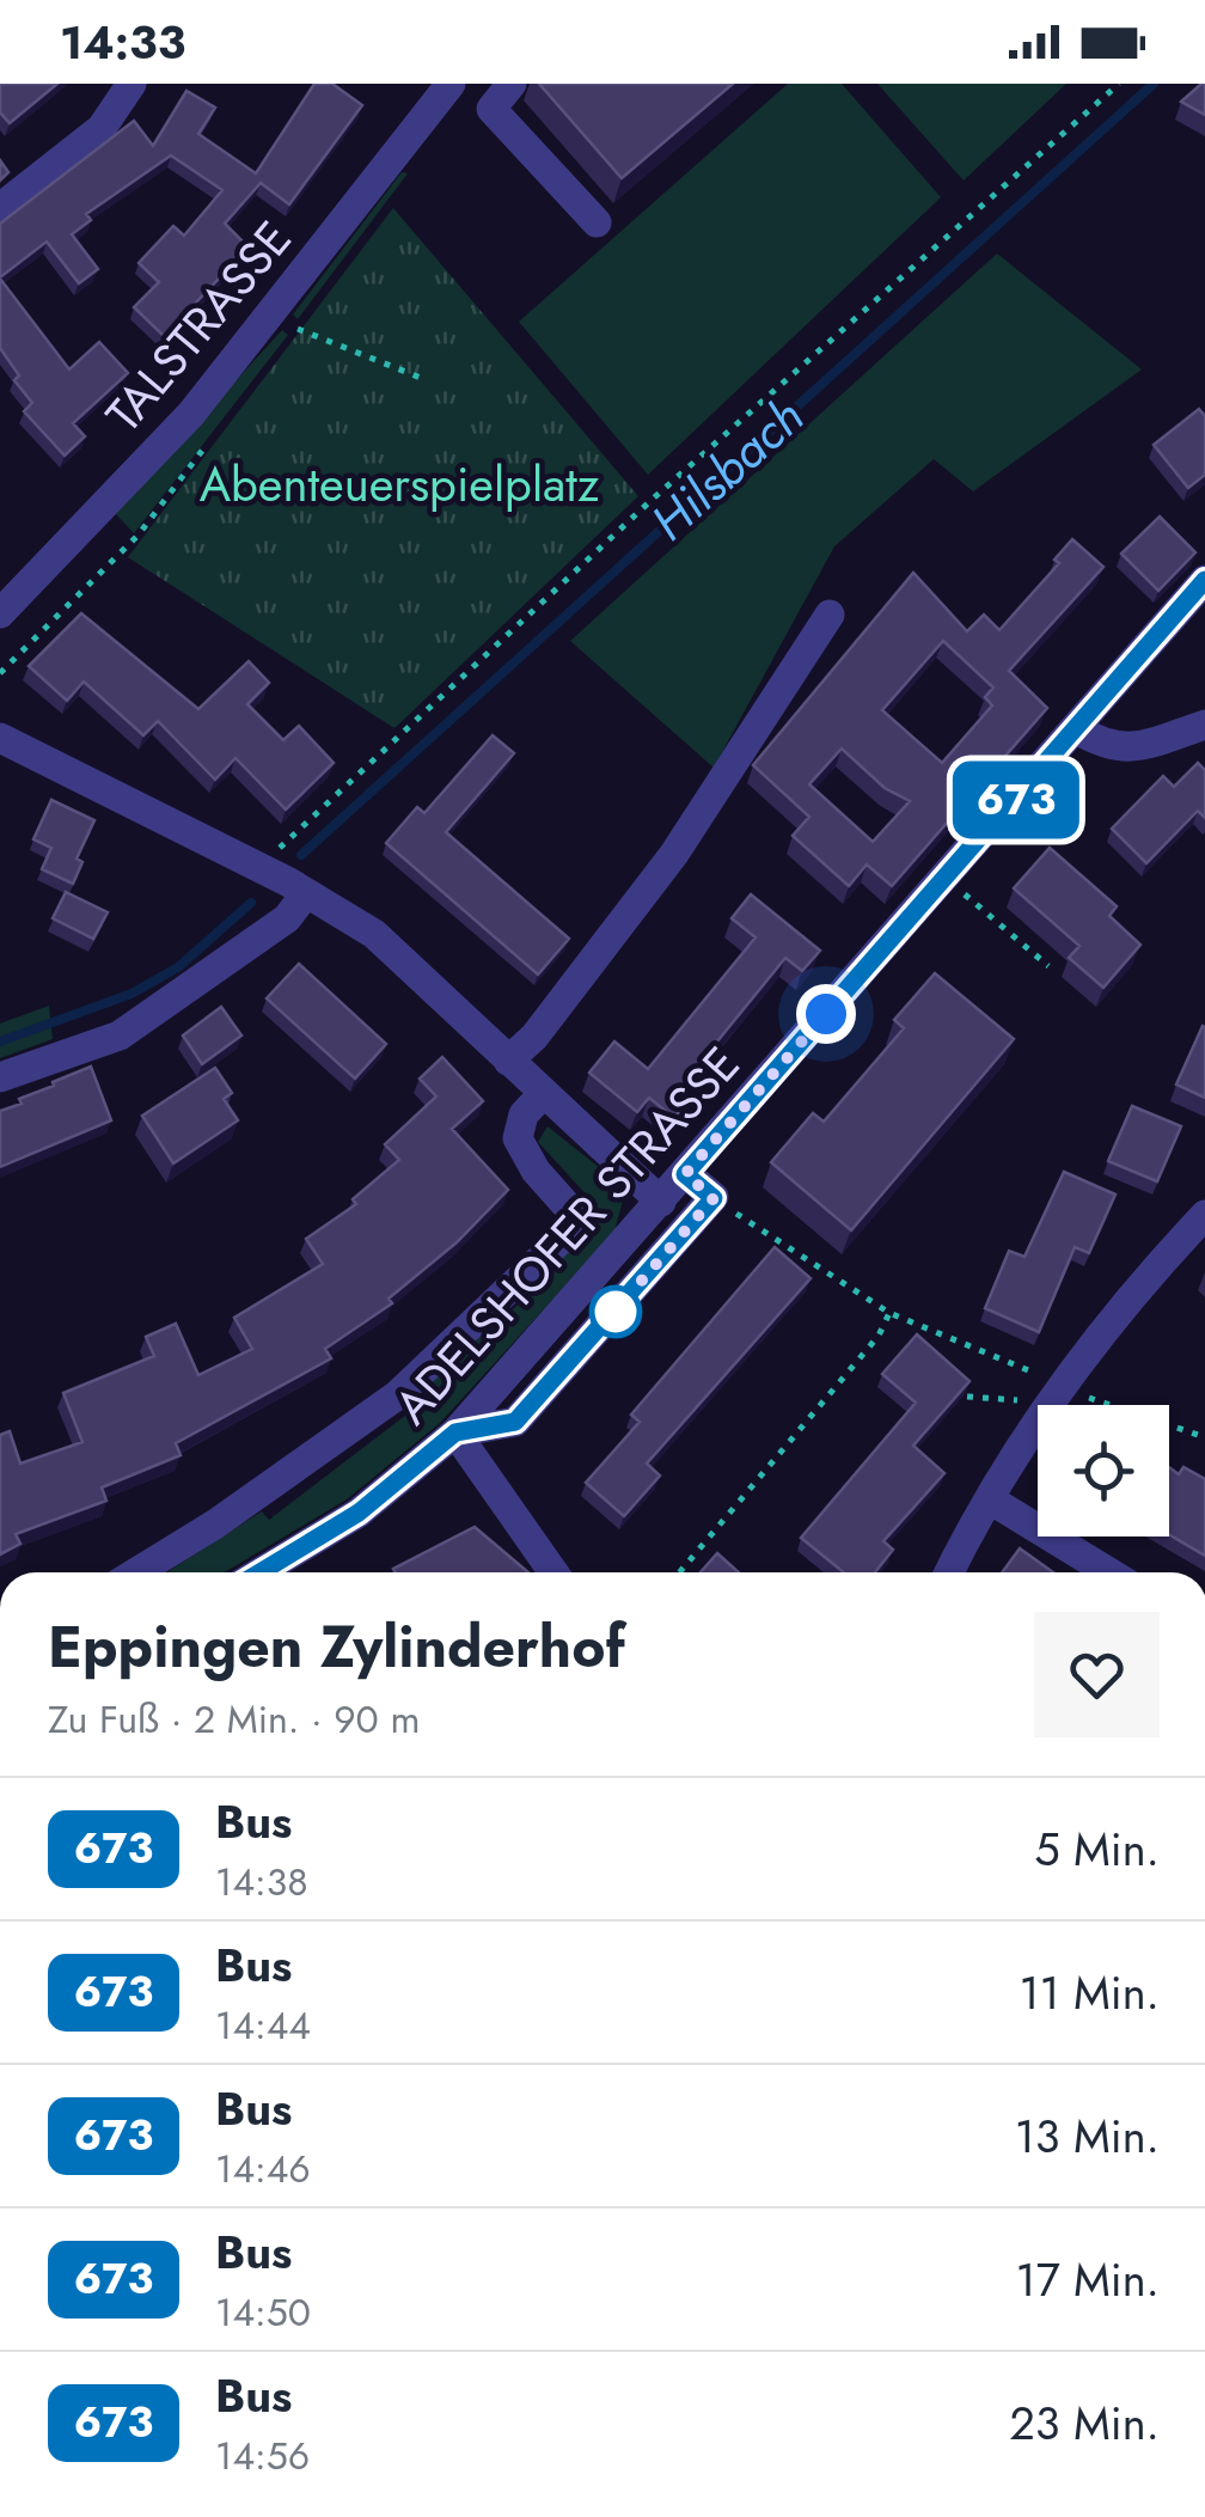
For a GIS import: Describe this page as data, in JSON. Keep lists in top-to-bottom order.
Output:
{
  "streets": {
    "street": ["TALSTRASSE", "ADELSHOFER STRASSE"]
  },
  "water": ["Hilsbach"],
  "parks": ["Abenteuerspielplatz"],
  "lines": ["bus line 673"],
  "page": {
    "status": "14:33",
    "on_map": "673",
    "heading": ["Eppingen Zylinderhof", "Zu Fuß · 2 Min. · 90 m"],
    "list": [
      {
        "mark": "673",
        "name": "Bus",
        "note": "14:38",
        "value": "5 Min."
      },
      {
        "mark": "673",
        "name": "Bus",
        "note": "14:44",
        "value": "11 Min."
      },
      {
        "mark": "673",
        "name": "Bus",
        "note": "14:46",
        "value": "13 Min."
      },
      {
        "mark": "673",
        "name": "Bus",
        "note": "14:50",
        "value": "17 Min."
      },
      {
        "mark": "673",
        "name": "Bus",
        "note": "14:56",
        "value": "23 Min."
      }
    ]
  }
}
